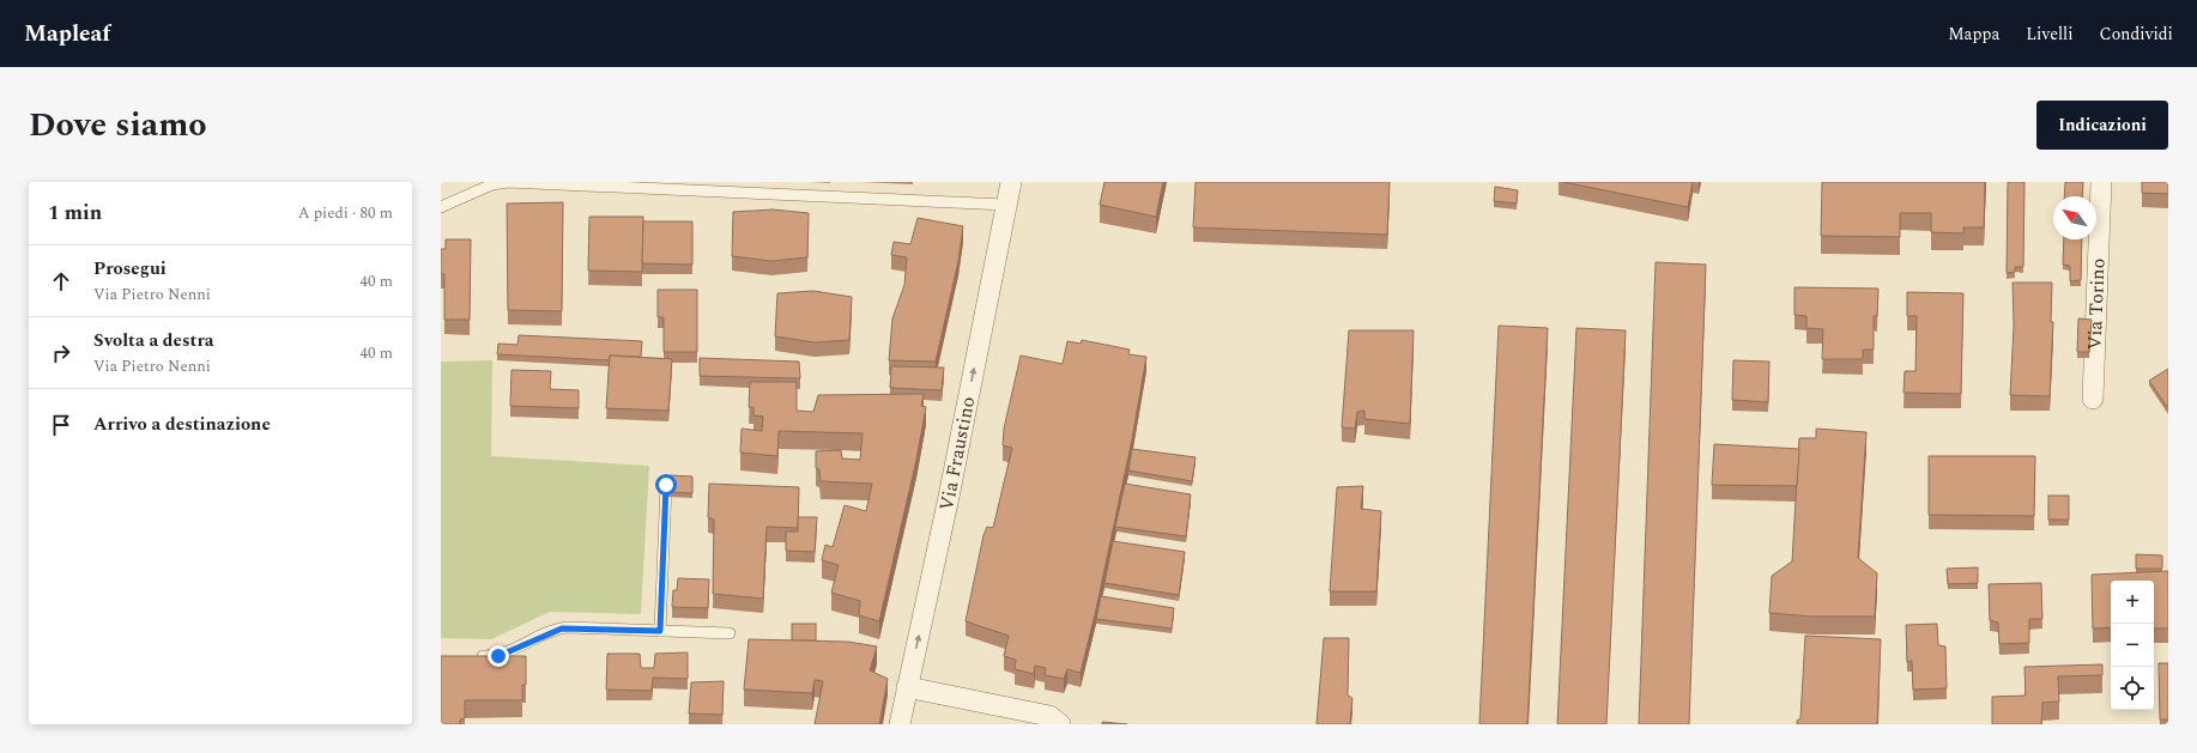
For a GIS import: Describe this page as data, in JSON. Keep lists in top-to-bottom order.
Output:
{
  "streets": {
    "street": ["Via Torino", "Via Fraustino"]
  },
  "one_way": ["Via Fraustino"],
  "north": "top left",
  "page": {
    "header": "Mapleaf",
    "nav": ["Mappa", "Livelli", "Condividi"],
    "title": "Dove siamo",
    "buttons": "Indicazioni",
    "heading": ["1 min", "A piedi · 80 m"],
    "list": [
      ["Prosegui", "Via Pietro Nenni", "40 m"],
      ["Svolta a destra", "Via Pietro Nenni", "40 m"],
      "Arrivo a destinazione"
    ],
    "map_buttons": ["+", "−"]
  }
}
